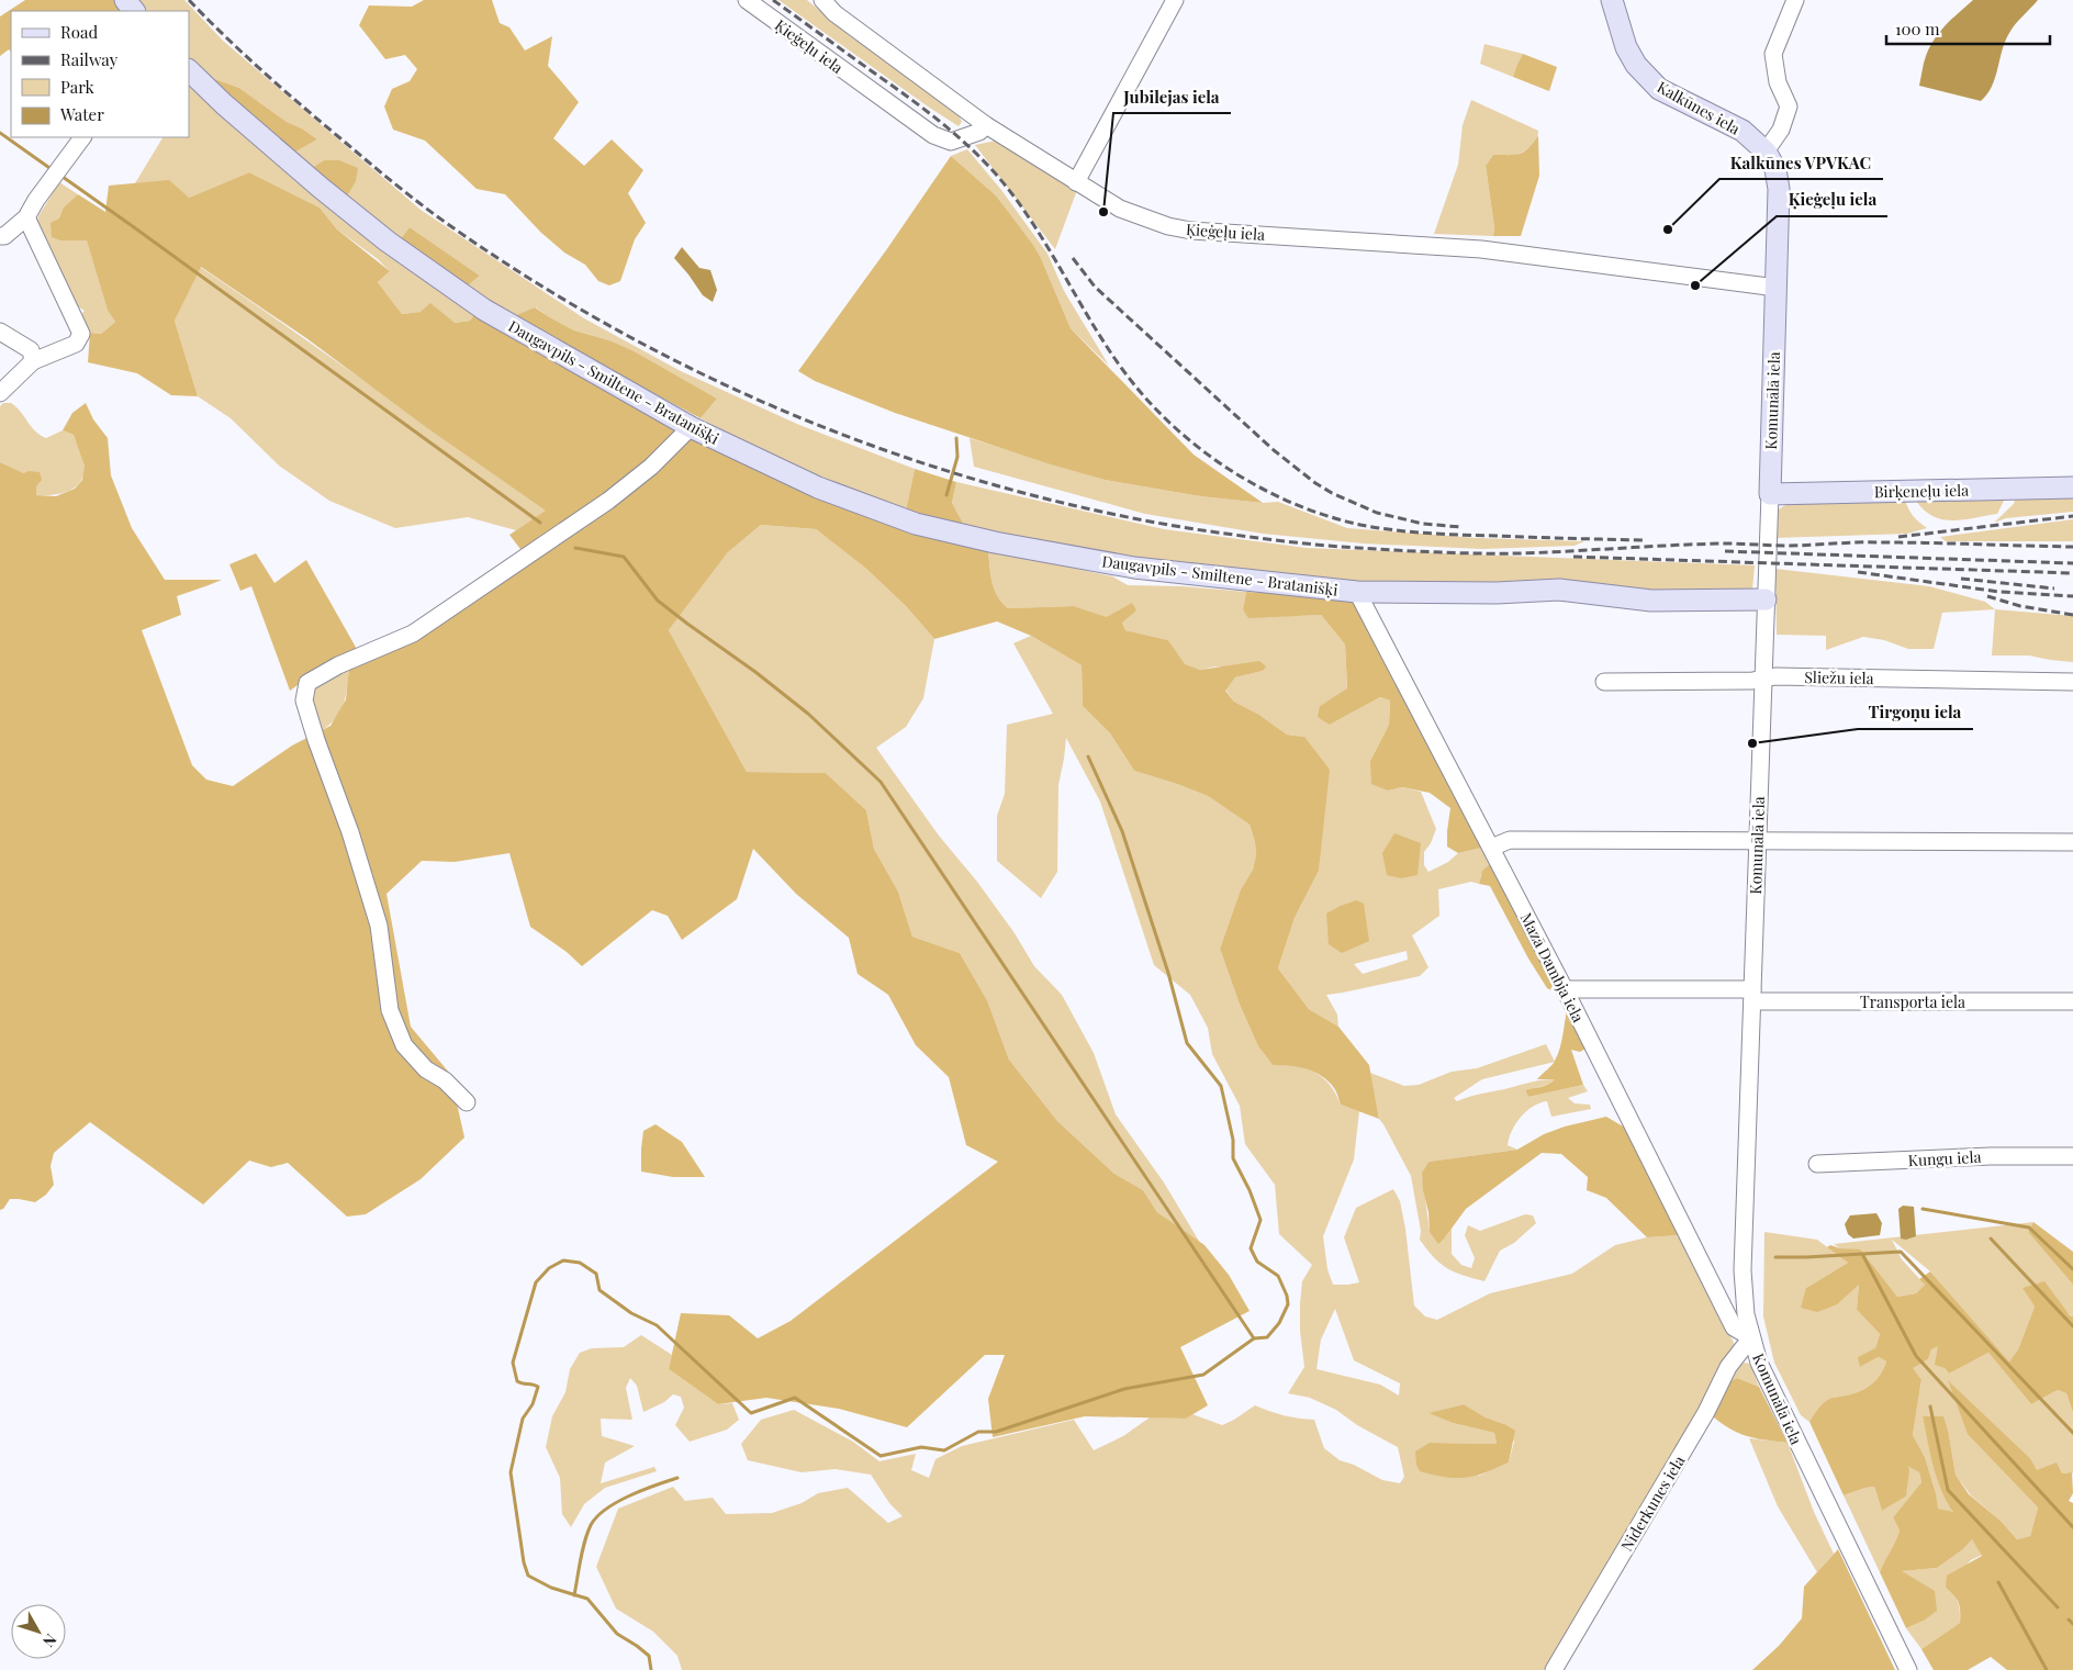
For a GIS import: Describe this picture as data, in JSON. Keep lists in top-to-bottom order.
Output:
{
  "streets": {
    "main road": [
      "Kalkūnes iela",
      "Daugavpils - Smiltene - Bratanišķi",
      "Komunālā iela",
      "Birķeneļu iela"
    ],
    "street": [
      "Ķieģeļu iela",
      "Sliežu iela",
      "Mazā Dambja iela",
      "Transporta iela",
      "Kungu iela",
      "Niderkunes iela"
    ]
  },
  "crossings": [
    ["Ķieģeļu iela", "Komunālā iela"],
    ["Kalkūnes iela", "Komunālā iela"],
    ["Daugavpils - Smiltene - Bratanišķi", "Komunālā iela"],
    ["Daugavpils - Smiltene - Bratanišķi", "Mazā Dambja iela"],
    ["Komunālā iela", "Birķeneļu iela"],
    ["Komunālā iela", "Sliežu iela"],
    ["Komunālā iela", "Mazā Dambja iela"],
    ["Komunālā iela", "Transporta iela"],
    ["Komunālā iela", "Niderkunes iela"],
    ["Mazā Dambja iela", "Transporta iela"],
    ["Mazā Dambja iela", "Niderkunes iela"]
  ],
  "places": [
    "Jubilejas iela",
    "Kalkūnes VPVKAC",
    "Ķieģeļu iela",
    "Tirgoņu iela"
  ],
  "legend": [
    "Road",
    "Railway",
    "Park",
    "Water"
  ],
  "scale_bar": "100 m",
  "north": "bottom right"
}
